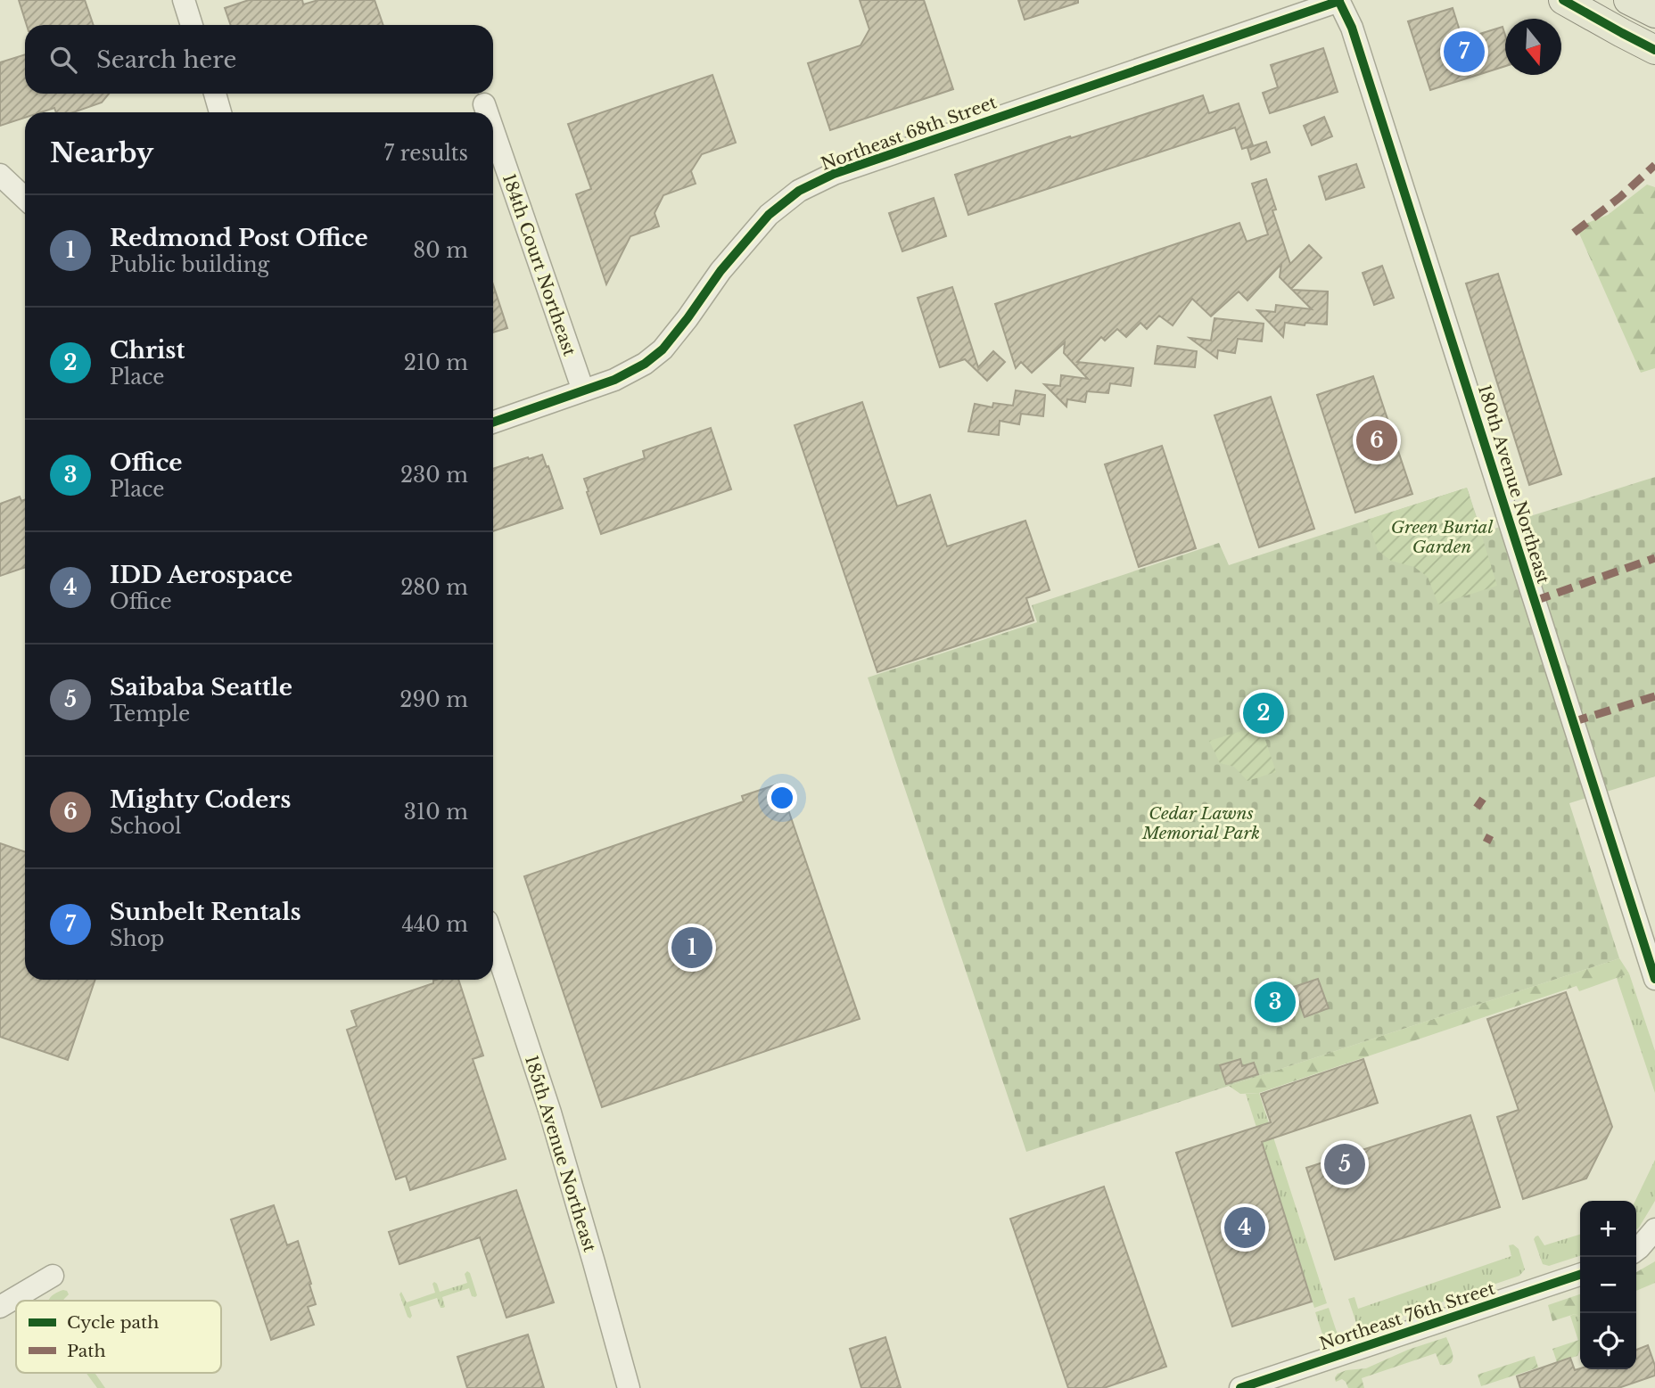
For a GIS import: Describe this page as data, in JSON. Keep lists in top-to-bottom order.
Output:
{
  "streets": {
    "street": [
      "Northeast 68th Street",
      "184th Court Northeast",
      "180th Avenue Northeast",
      "185th Avenue Northeast",
      "Northeast 76th Street"
    ]
  },
  "crossings": [
    ["Northeast 68th Street", "184th Court Northeast"],
    ["Northeast 68th Street", "180th Avenue Northeast"]
  ],
  "parks": ["Green Burial Garden", "Cedar Lawns Memorial Park"],
  "legend": ["Cycle path", "Path"],
  "north": "bottom",
  "page": {
    "search": "Search here",
    "pins": [
      "7",
      "6",
      "2",
      "1",
      "3",
      "5",
      "4"
    ],
    "heading": ["Nearby", "7 results"],
    "list": [
      {
        "mark": "1",
        "name": "Redmond Post Office",
        "note": "Public building",
        "value": "80 m"
      },
      {
        "mark": "2",
        "name": "Christ",
        "note": "Place",
        "value": "210 m"
      },
      {
        "mark": "3",
        "name": "Office",
        "note": "Place",
        "value": "230 m"
      },
      {
        "mark": "4",
        "name": "IDD Aerospace",
        "note": "Office",
        "value": "280 m"
      },
      {
        "mark": "5",
        "name": "Saibaba Seattle",
        "note": "Temple",
        "value": "290 m"
      },
      {
        "mark": "6",
        "name": "Mighty Coders",
        "note": "School",
        "value": "310 m"
      },
      {
        "mark": "7",
        "name": "Sunbelt Rentals",
        "note": "Shop",
        "value": "440 m"
      }
    ],
    "map_buttons": ["+", "−"]
  }
}
